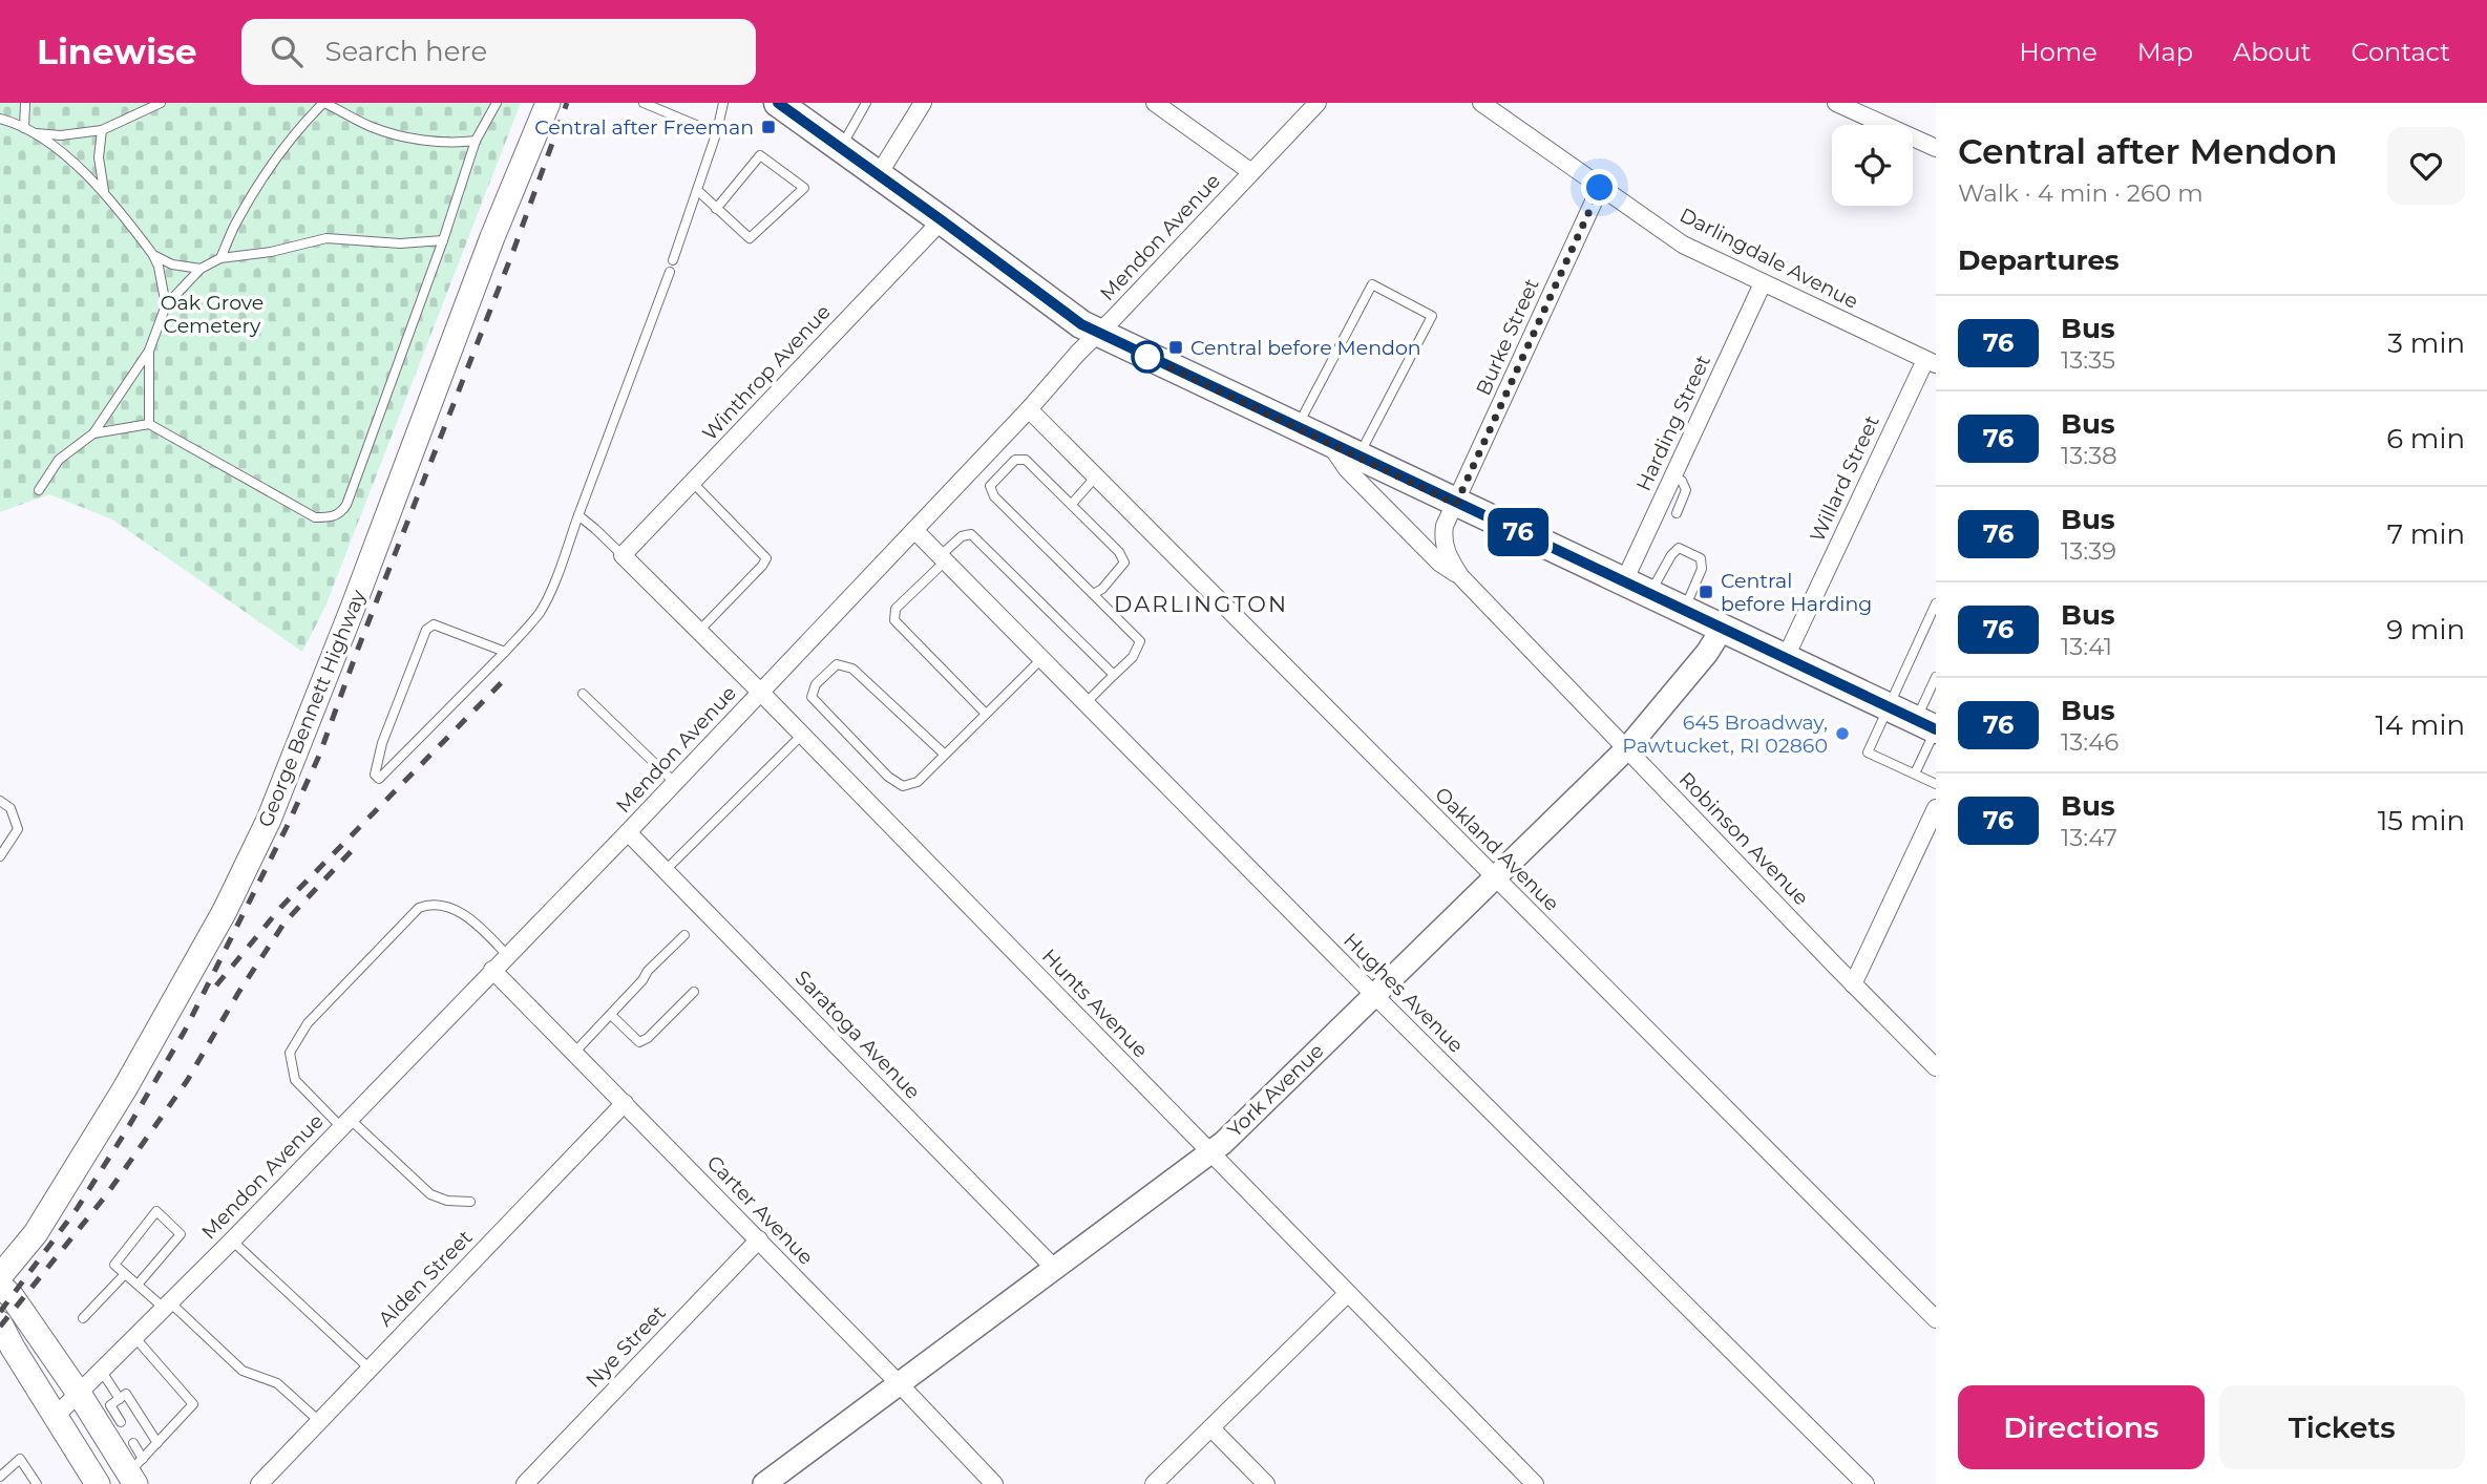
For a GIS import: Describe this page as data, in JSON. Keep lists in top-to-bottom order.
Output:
{
  "streets": {
    "main road": ["George Bennett Highway"],
    "street": [
      "Mendon Avenue",
      "Darlingdale Avenue",
      "Burke Street",
      "Winthrop Avenue",
      "Harding Street",
      "Willard Street",
      "Robinson Avenue",
      "Oakland Avenue",
      "Hughes Avenue",
      "Hunts Avenue",
      "Saratoga Avenue",
      "York Avenue",
      "Carter Avenue",
      "Alden Street",
      "Nye Street"
    ]
  },
  "crossings": [
    ["Mendon Avenue", "Oakland Avenue"],
    ["Mendon Avenue", "Hughes Avenue"],
    ["Mendon Avenue", "Hunts Avenue"],
    ["Mendon Avenue", "Saratoga Avenue"],
    ["Mendon Avenue", "Carter Avenue"],
    ["Darlingdale Avenue", "Burke Street"],
    ["Darlingdale Avenue", "Harding Street"],
    ["Darlingdale Avenue", "Willard Street"],
    ["Burke Street", "Robinson Avenue"],
    ["Winthrop Avenue", "Hunts Avenue"],
    ["Robinson Avenue", "York Avenue"],
    ["Oakland Avenue", "York Avenue"],
    ["Hughes Avenue", "York Avenue"],
    ["Hunts Avenue", "York Avenue"],
    ["Saratoga Avenue", "York Avenue"],
    ["York Avenue", "Carter Avenue"],
    ["Carter Avenue", "Alden Street"],
    ["Carter Avenue", "Nye Street"]
  ],
  "districts": ["DARLINGTON"],
  "parks": ["Oak Grove Cemetery"],
  "places": {
    "transit": ["Central after Freeman", "Central before Mendon", "Central before Harding"],
    "other": ["645 Broadway, Pawtucket, RI 02860"]
  },
  "lines": ["bus line 76"],
  "page": {
    "header": "Linewise",
    "search": "Search here",
    "nav": [
      "Home",
      "Map",
      "About",
      "Contact"
    ],
    "on_map": "76",
    "heading": [
      ["Central after Mendon", "Walk · 4 min · 260 m"],
      "Departures"
    ],
    "list": [
      {
        "mark": "76",
        "name": "Bus",
        "note": "13:35",
        "value": "3 min"
      },
      {
        "mark": "76",
        "name": "Bus",
        "note": "13:38",
        "value": "6 min"
      },
      {
        "mark": "76",
        "name": "Bus",
        "note": "13:39",
        "value": "7 min"
      },
      {
        "mark": "76",
        "name": "Bus",
        "note": "13:41",
        "value": "9 min"
      },
      {
        "mark": "76",
        "name": "Bus",
        "note": "13:46",
        "value": "14 min"
      },
      {
        "mark": "76",
        "name": "Bus",
        "note": "13:47",
        "value": "15 min"
      }
    ],
    "buttons": ["Directions", "Tickets"]
  }
}
